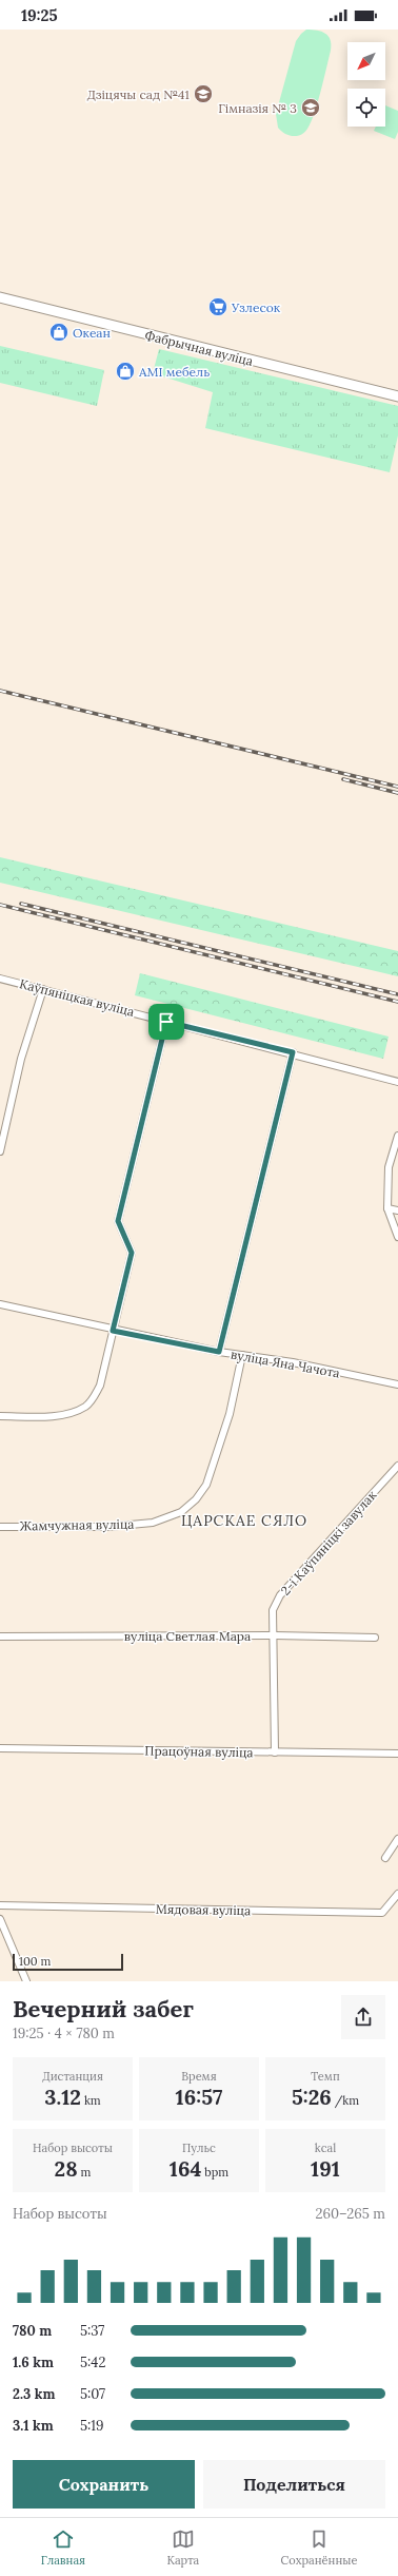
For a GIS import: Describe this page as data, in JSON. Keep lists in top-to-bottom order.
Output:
{
  "streets": {
    "main road": ["Фабрычная вуліца"],
    "street": [
      "Каўпяніцкая вуліца",
      "вуліца Яна Чачота",
      "Жамчужная вуліца",
      "2-і Каўпяніцкі завулак",
      "вуліца Светлая Мара",
      "Працоўная вуліца",
      "Мядовая вуліца"
    ]
  },
  "crossings": [
    ["вуліца Яна Чачота", "Жамчужная вуліца"],
    ["2-і Каўпяніцкі завулак", "вуліца Светлая Мара"],
    ["2-і Каўпяніцкі завулак", "Працоўная вуліца"]
  ],
  "districts": ["ЦАРСКАЕ СЯЛО"],
  "places": {
    "school or university": ["Дзіцячы сад №41", "Гімназія № 3"],
    "supermarket": ["Узлесок"],
    "shop": ["Океан", "AMI мебель"]
  },
  "scale_bar": "100 m",
  "north": "bottom left",
  "page": {
    "status": "19:25",
    "scale": "100 m",
    "heading": ["Вечерний забег", "19:25 · 4 × 780 m"],
    "stats": [
      ["Дистанция", "3.12 km"],
      ["Время", "16:57"],
      ["Темп", "5:26 /km"],
      ["Набор высоты", "28 m"],
      ["Пульс", "164 bpm"],
      ["kcal", "191"]
    ],
    "chart": ["Набор высоты", "260–265 m"],
    "list": [
      {
        "name": "780 m",
        "note": "5:37"
      },
      {
        "name": "1.6 km",
        "note": "5:42"
      },
      {
        "name": "2.3 km",
        "note": "5:07"
      },
      {
        "name": "3.1 km",
        "note": "5:19"
      }
    ],
    "buttons": ["Сохранить", "Поделиться"],
    "tabs": ["Главная", "Карта", "Сохранённые"]
  }
}
